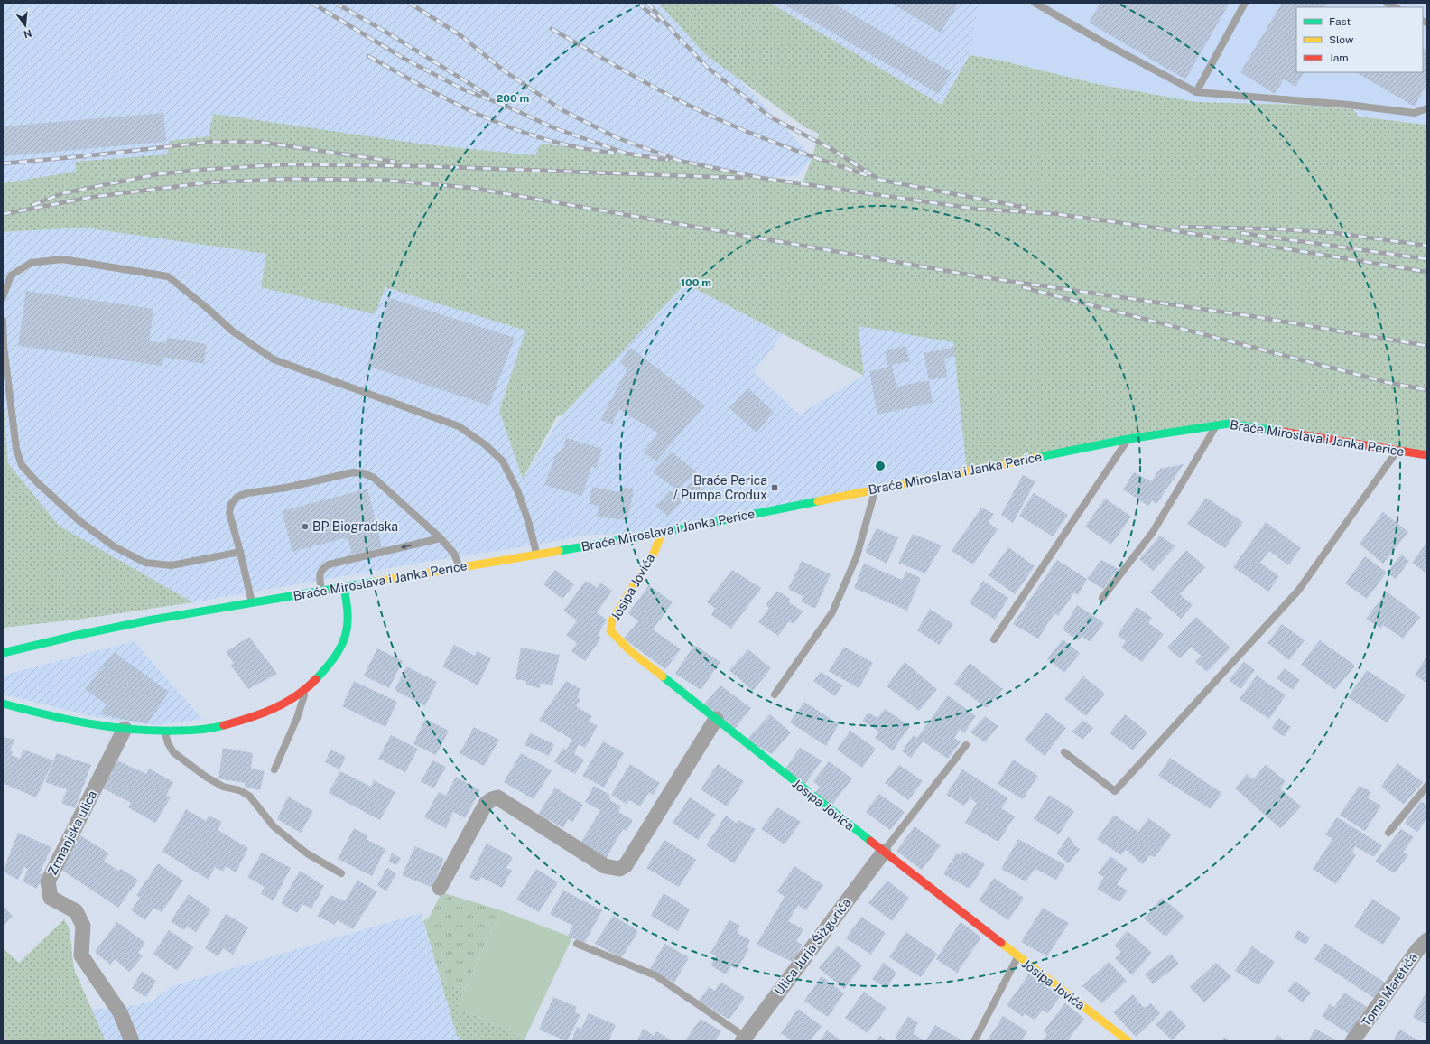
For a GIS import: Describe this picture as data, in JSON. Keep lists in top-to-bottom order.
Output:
{
  "streets": {
    "main road": ["Braće Miroslava i Janka Perice", "Josipa Jovića"],
    "street": ["Zrmanjska ulica", "Ulica Jurja Šižgorića", "Tome Maretića"]
  },
  "crossings": [
    ["Braće Miroslava i Janka Perice", "Josipa Jovića"],
    ["Josipa Jovića", "Ulica Jurja Šižgorića"]
  ],
  "places": {
    "transit": ["Braće Perica / Pumpa Crodux"],
    "other": ["BP Biogradska"]
  },
  "legend": ["Fast", "Slow", "Jam"],
  "north": "bottom",
  "rings": ["200 m", "100 m"]
}
